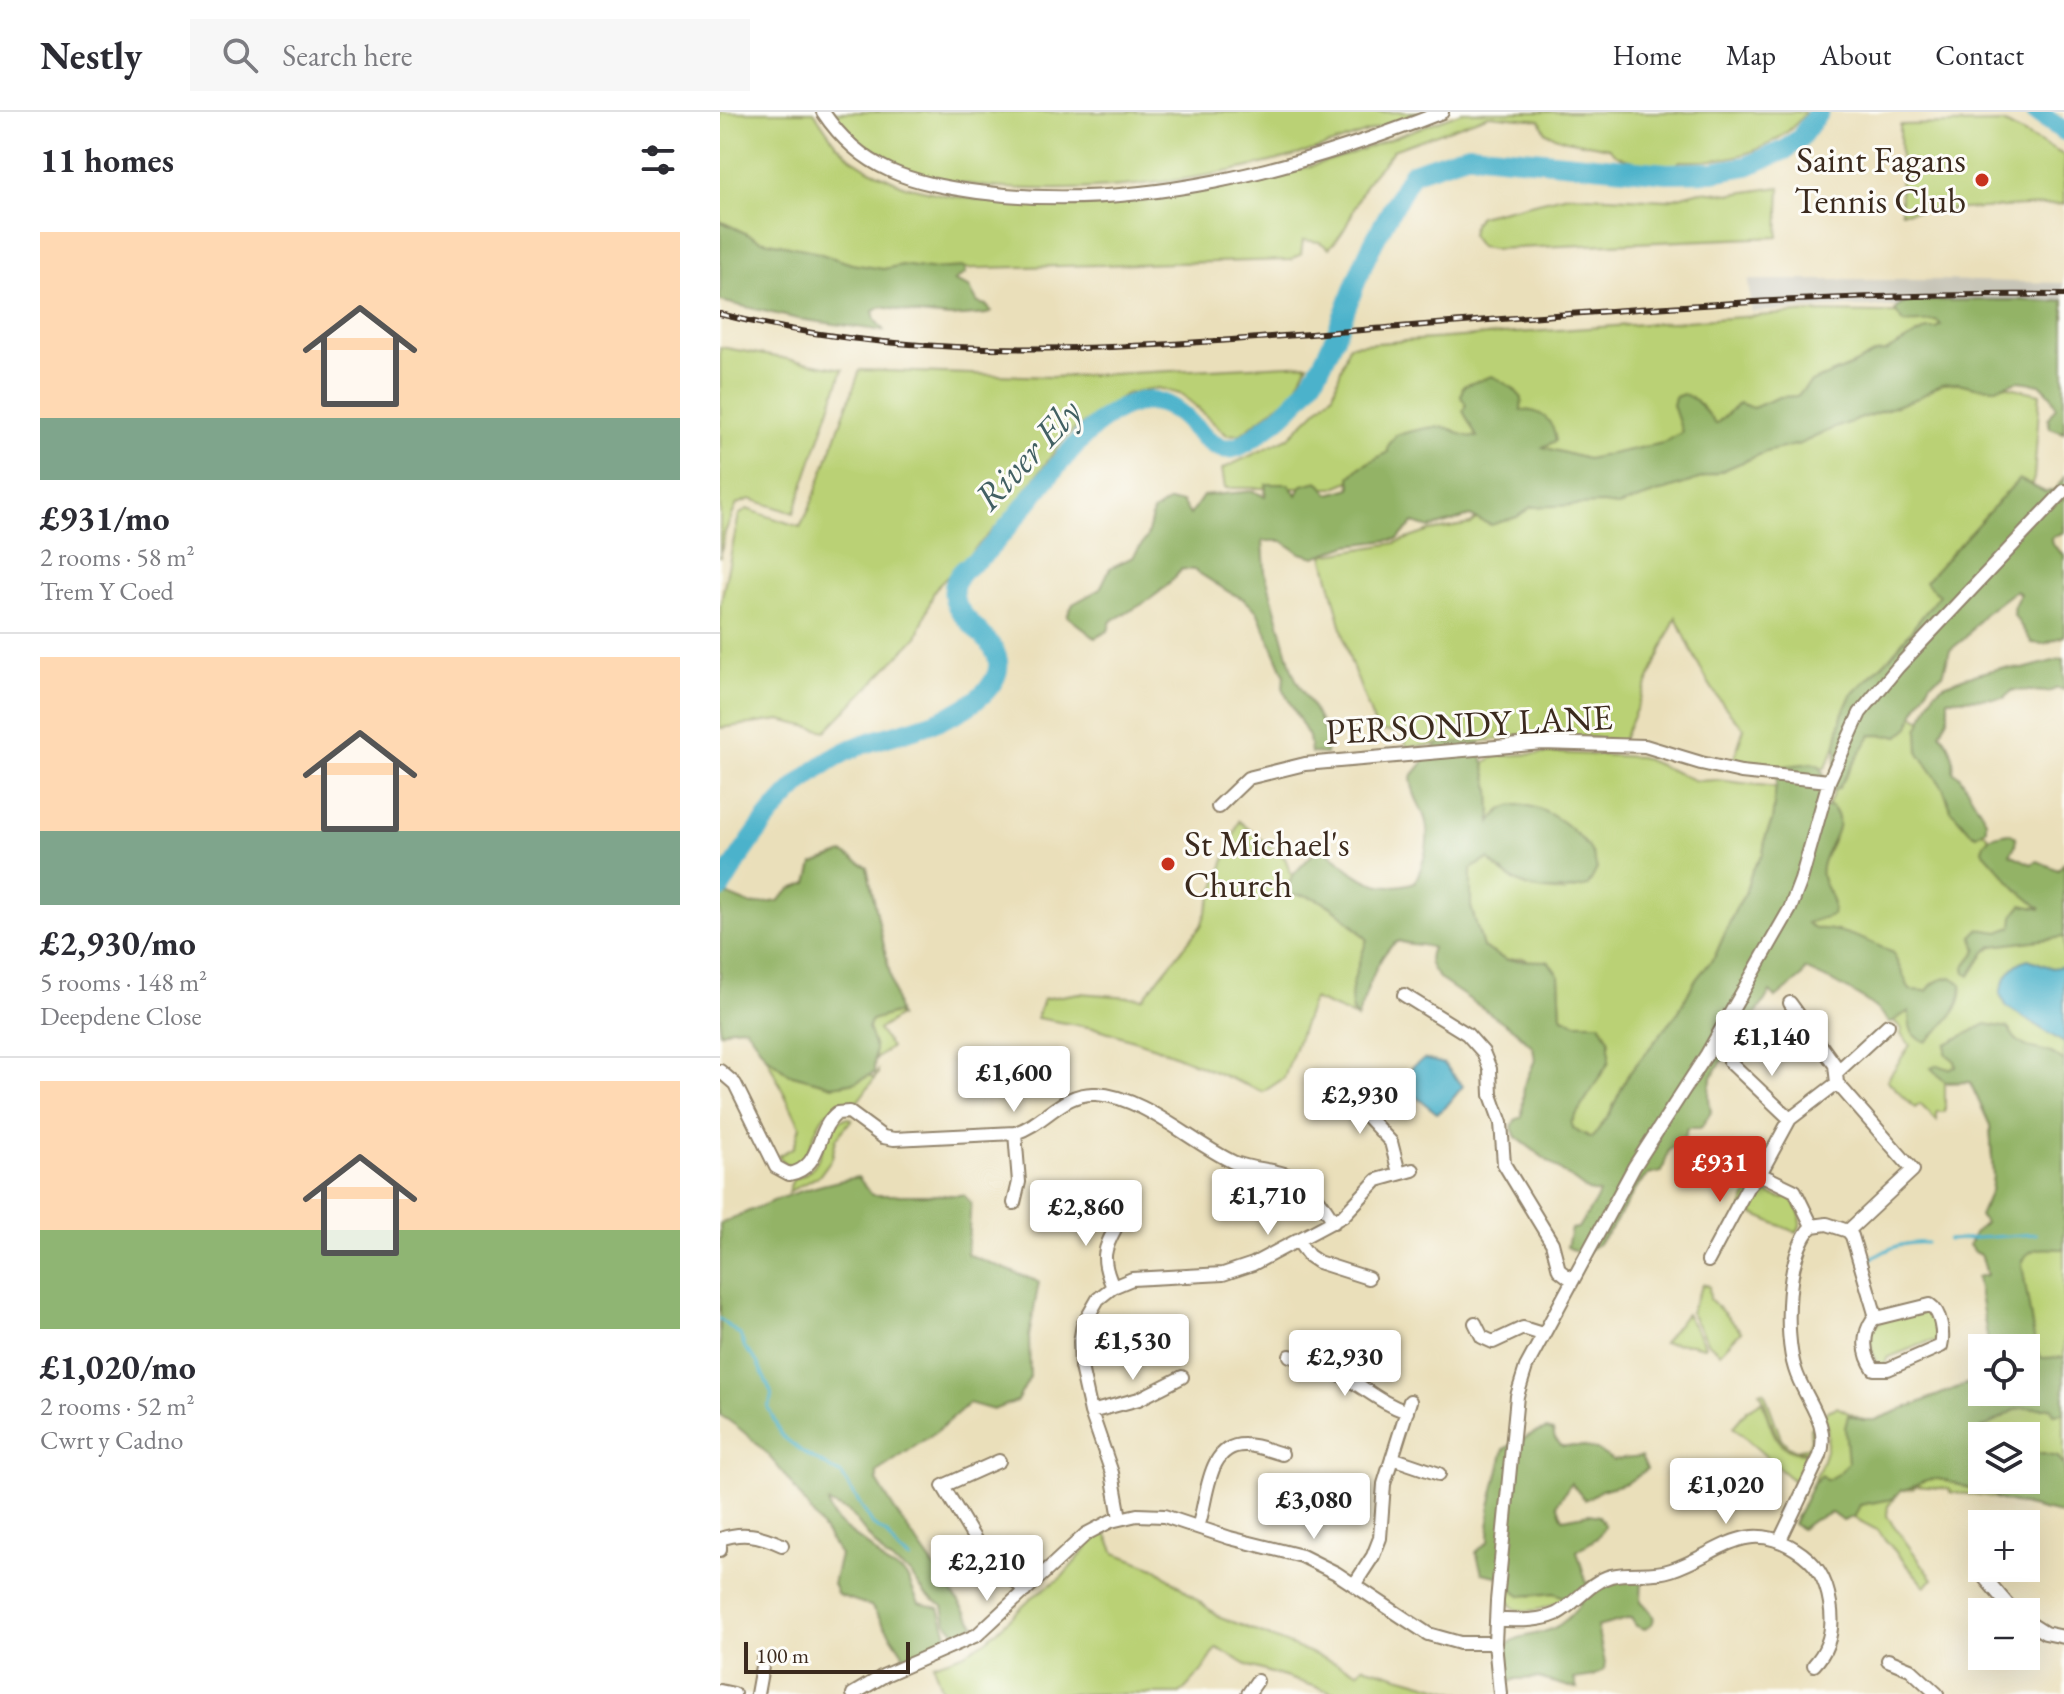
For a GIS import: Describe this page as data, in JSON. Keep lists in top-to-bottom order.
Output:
{
  "streets": {
    "street": ["PERSONDY LANE"]
  },
  "water": ["River Ely"],
  "places": ["Saint Fagans Tennis Club", "St Michael's Church"],
  "scale_bar": "100 m",
  "page": {
    "header": "Nestly",
    "search": "Search here",
    "nav": [
      "Home",
      "Map",
      "About",
      "Contact"
    ],
    "heading": "11 homes",
    "list": [
      {
        "name": "£931/mo",
        "note": "2 rooms · 58 m² · Trem Y Coed"
      },
      {
        "name": "£2,930/mo",
        "note": "5 rooms · 148 m² · Deepdene Close"
      },
      {
        "name": "£1,020/mo",
        "note": "2 rooms · 52 m² · Cwrt y Cadno"
      }
    ],
    "price": [
      "£1,140",
      "£1,600",
      "£2,930",
      "£931",
      "£1,710",
      "£2,860",
      "£1,530",
      "£2,930",
      "£1,020",
      "£3,080",
      "£2,210"
    ],
    "map_buttons": ["+", "−"],
    "scale": "100 m"
  }
}
